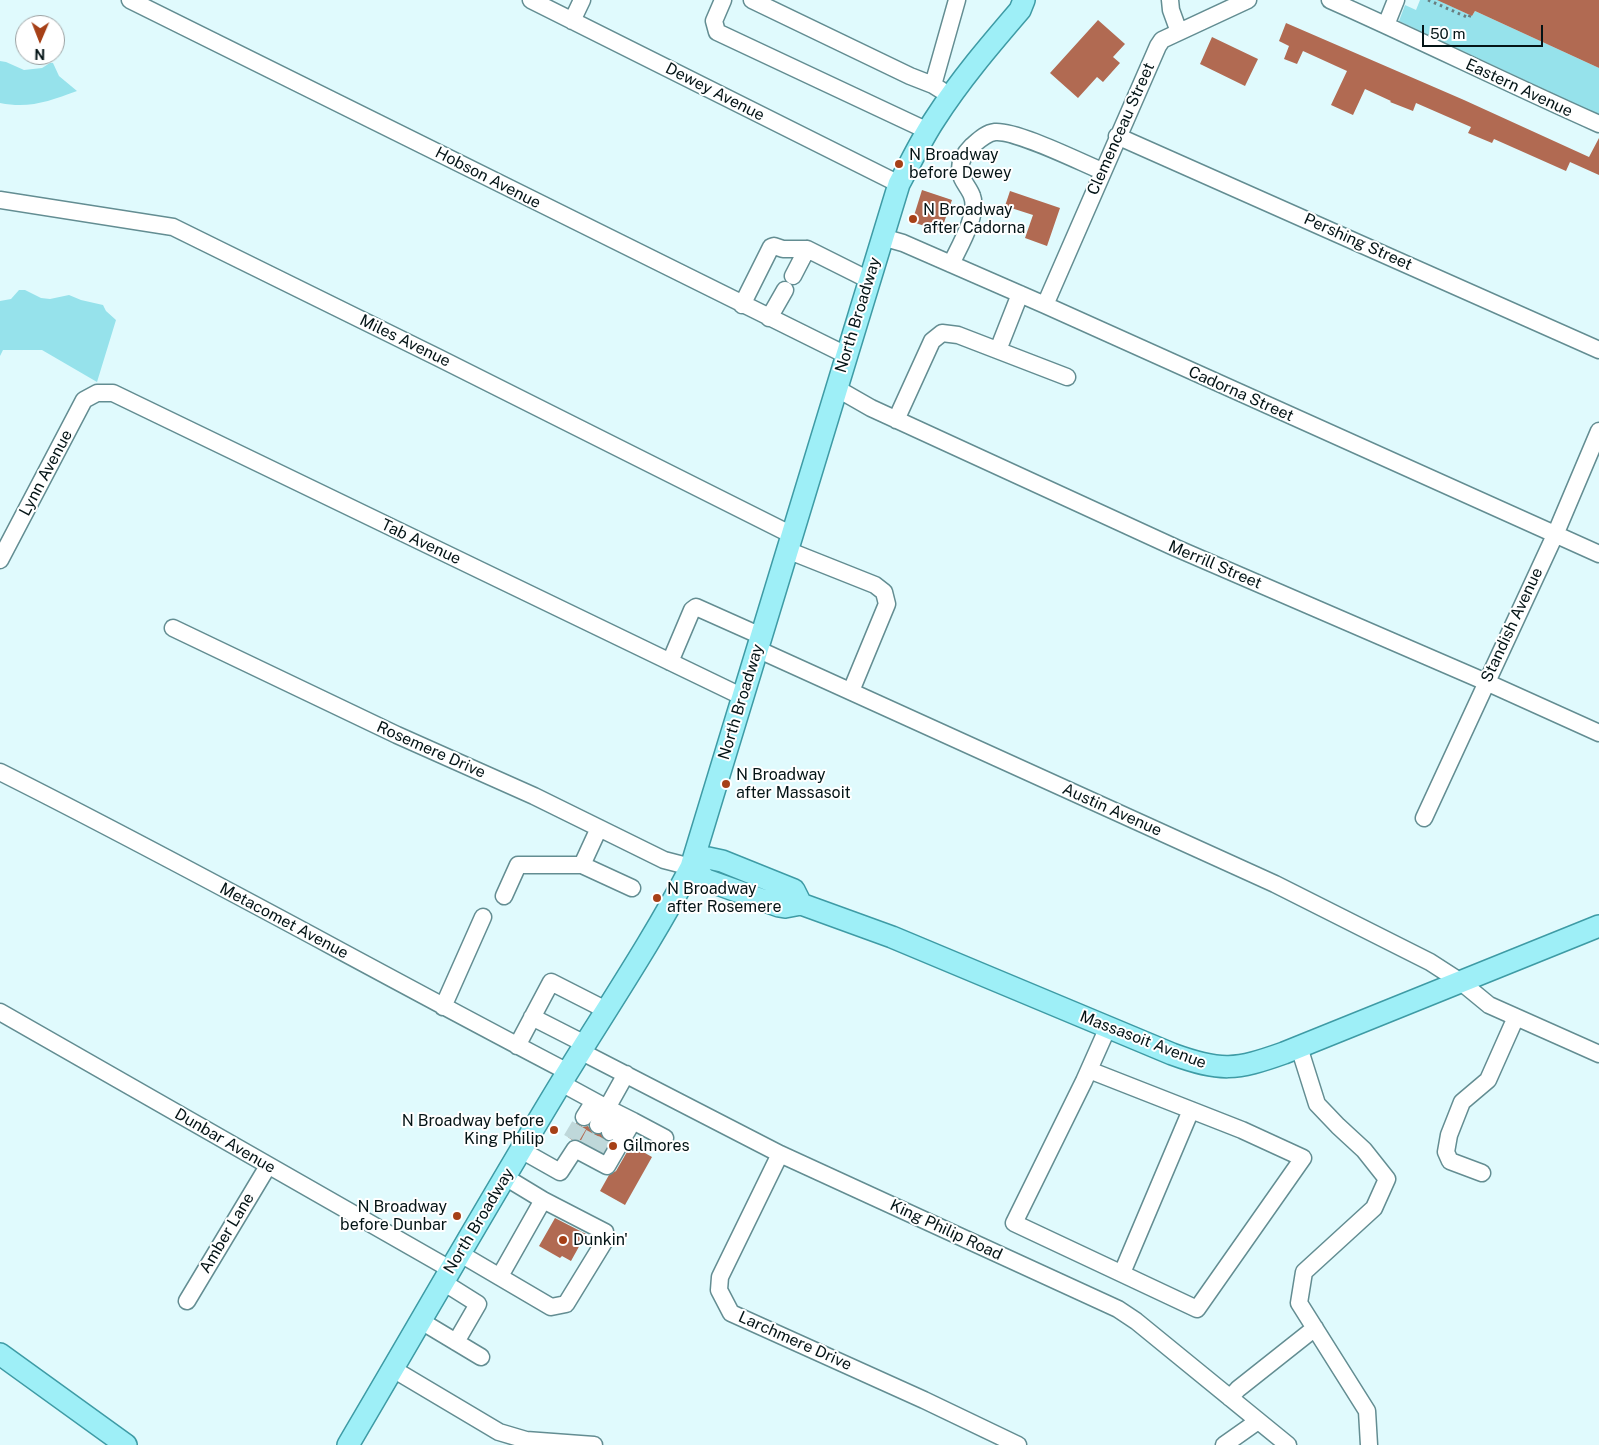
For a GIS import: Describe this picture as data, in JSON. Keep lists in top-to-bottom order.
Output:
{
  "streets": {
    "main road": ["North Broadway", "Massasoit Avenue"],
    "street": [
      "Eastern Avenue",
      "Dewey Avenue",
      "Clemenceau Street",
      "Hobson Avenue",
      "Pershing Street",
      "Miles Avenue",
      "Cadorna Street",
      "Lynn Avenue",
      "Tab Avenue",
      "Merrill Street",
      "Standish Avenue",
      "Rosemere Drive",
      "Austin Avenue",
      "Metacomet Avenue",
      "Dunbar Avenue",
      "King Philip Road",
      "Amber Lane",
      "Larchmere Drive"
    ]
  },
  "crossings": [
    ["Dewey Avenue", "North Broadway"],
    ["Clemenceau Street", "Pershing Street"],
    ["Clemenceau Street", "Cadorna Street"],
    ["Hobson Avenue", "North Broadway"],
    ["North Broadway", "Miles Avenue"],
    ["North Broadway", "Cadorna Street"],
    ["North Broadway", "Tab Avenue"],
    ["North Broadway", "Merrill Street"],
    ["North Broadway", "Rosemere Drive"],
    ["North Broadway", "Austin Avenue"],
    ["North Broadway", "Metacomet Avenue"],
    ["North Broadway", "Massasoit Avenue"],
    ["North Broadway", "Dunbar Avenue"],
    ["North Broadway", "King Philip Road"],
    ["Miles Avenue", "Austin Avenue"],
    ["Cadorna Street", "Standish Avenue"],
    ["Lynn Avenue", "Tab Avenue"],
    ["Tab Avenue", "Austin Avenue"],
    ["Merrill Street", "Standish Avenue"],
    ["Rosemere Drive", "Massasoit Avenue"],
    ["Austin Avenue", "Massasoit Avenue"],
    ["Dunbar Avenue", "Amber Lane"],
    ["King Philip Road", "Larchmere Drive"]
  ],
  "places": [
    "N Broadway before Dewey",
    "N Broadway after Cadorna",
    "N Broadway after Massasoit",
    "N Broadway after Rosemere",
    "N Broadway before King Philip",
    "Gilmores",
    "N Broadway before Dunbar",
    "Dunkin'"
  ],
  "scale_bar": "50 m",
  "north": "bottom"
}
